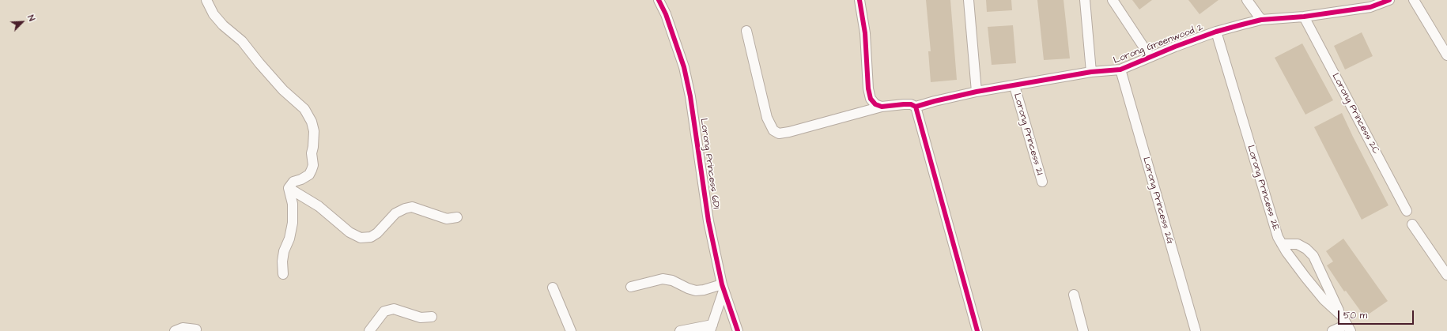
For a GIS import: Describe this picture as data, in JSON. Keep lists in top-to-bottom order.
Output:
{
  "streets": {
    "street": [
      "Lorong Greenwood 2",
      "Lorong Princess 2C",
      "Lorong Princess 2I",
      "Lorong Princess 6D1",
      "Lorong Princess 2E",
      "Lorong Princess 2G"
    ]
  },
  "crossings": [
    ["Lorong Greenwood 2", "Lorong Princess 2C"],
    ["Lorong Greenwood 2", "Lorong Princess 2I"],
    ["Lorong Greenwood 2", "Lorong Princess 2E"],
    ["Lorong Greenwood 2", "Lorong Princess 2G"]
  ],
  "scale_bar": "50 m",
  "north": "top right"
}
